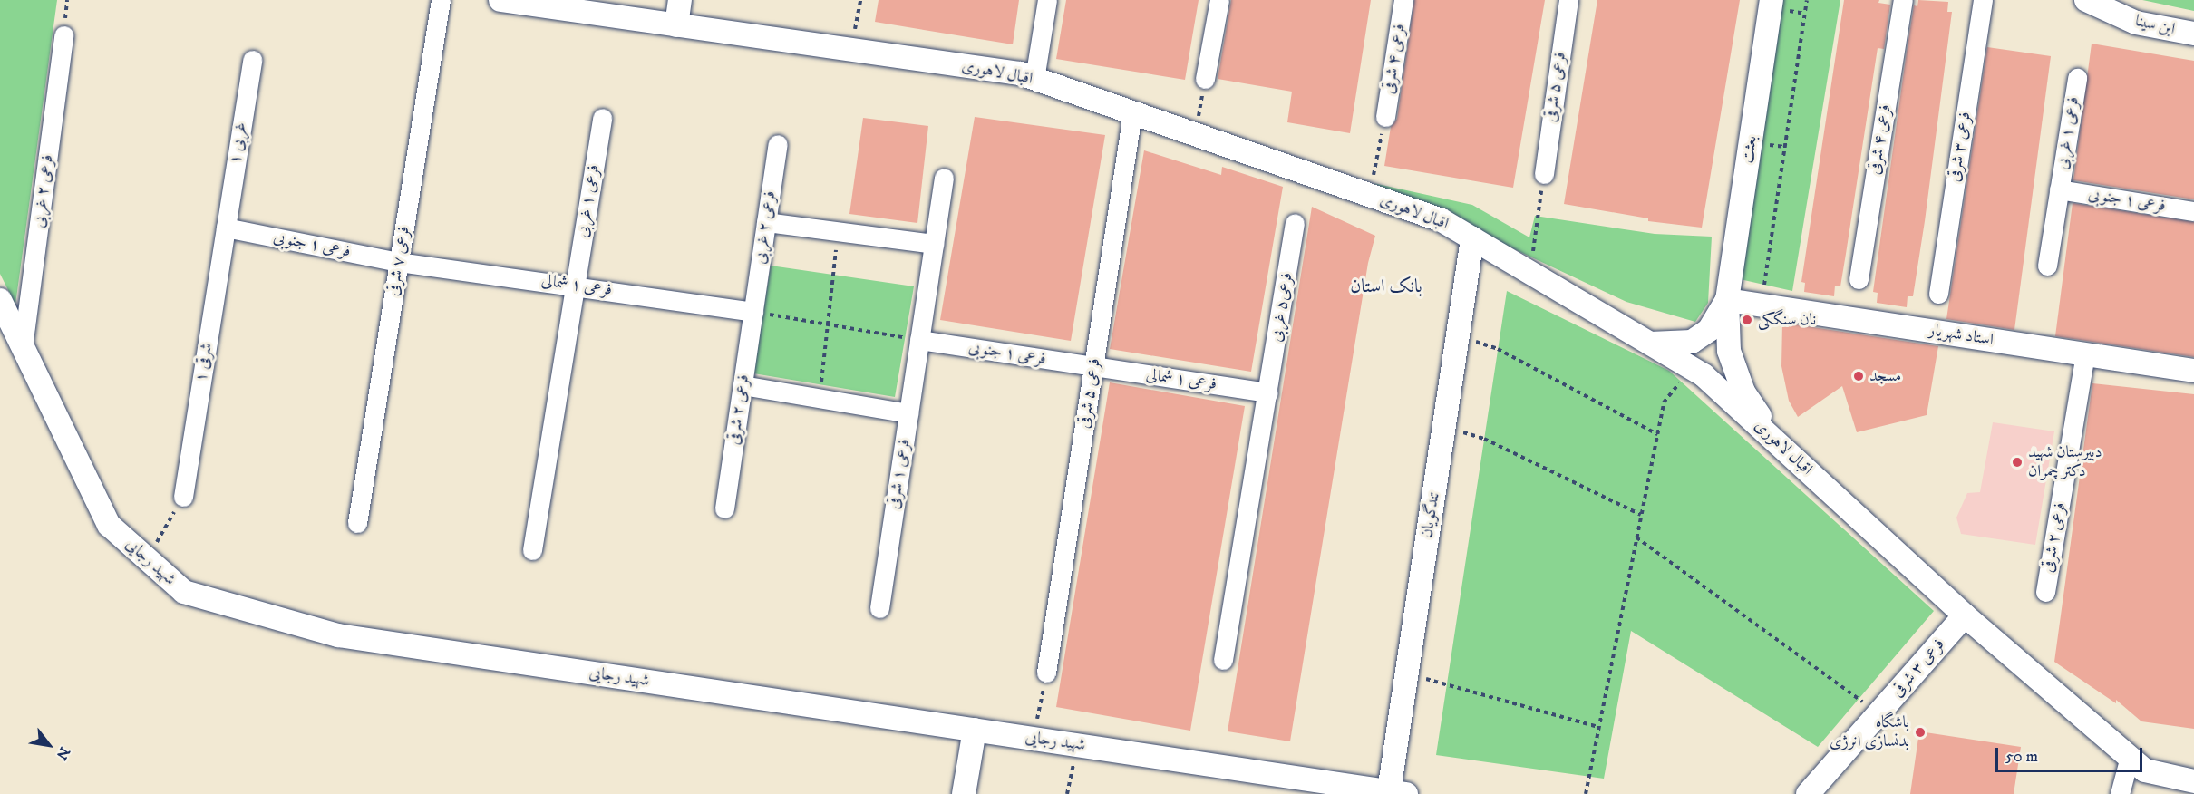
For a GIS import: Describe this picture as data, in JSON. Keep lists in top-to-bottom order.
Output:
{
  "streets": {
    "street": [
      "ابن سینا",
      "فرعی ۴ شرقی",
      "اقبال لاهوری",
      "فرعی ۵ شرقی",
      "فرعی ۱ غربی",
      "۱ غربی",
      "فرعی ۳ شرقی",
      "بعثت",
      "فرعی ۲ غربی",
      "فرعی ۱ جنوبی",
      "فرعی ۷ شرقی",
      "فرعی ۱ شمالی",
      "فرعی۵ غربی",
      "استاد شهریار",
      "۱ شرقی",
      "فرعی ۲ شرقی",
      "فرعی ۱ شرقی",
      "تندگویان",
      "شهید رجایی"
    ]
  },
  "crossings": [
    ["اقبال لاهوری", "فرعی ۵ شرقی"],
    ["اقبال لاهوری", "فرعی ۳ شرقی"],
    ["اقبال لاهوری", "تندگویان"],
    ["فرعی ۵ شرقی", "فرعی ۱ جنوبی"],
    ["فرعی ۵ شرقی", "فرعی ۱ شمالی"],
    ["فرعی ۱ غربی", "فرعی ۱ جنوبی"],
    ["فرعی ۱ غربی", "فرعی ۱ شمالی"],
    ["۱ غربی", "فرعی ۱ جنوبی"],
    ["۱ غربی", "۱ شرقی"],
    ["بعثت", "استاد شهریار"],
    ["فرعی ۲ غربی", "فرعی ۱ شمالی"],
    ["فرعی ۲ غربی", "فرعی ۲ شرقی"],
    ["فرعی ۲ غربی", "شهید رجایی"],
    ["فرعی ۱ جنوبی", "فرعی ۷ شرقی"],
    ["فرعی ۱ جنوبی", "فرعی ۱ شمالی"],
    ["فرعی ۱ جنوبی", "۱ شرقی"],
    ["فرعی ۱ جنوبی", "فرعی ۱ شرقی"],
    ["فرعی ۷ شرقی", "فرعی ۱ شمالی"],
    ["فرعی ۱ شمالی", "فرعی۵ غربی"],
    ["فرعی ۱ شمالی", "فرعی ۲ شرقی"],
    ["استاد شهریار", "فرعی ۲ شرقی"],
    ["تندگویان", "شهید رجایی"]
  ],
  "districts": ["بانک استان"],
  "places": [
    "نان سنگکی",
    "مسجد",
    "دبیرستان شهید دکتر چمران",
    "باشگاه بدنسازی انرژی"
  ],
  "scale_bar": "50 m",
  "north": "bottom right"
}
